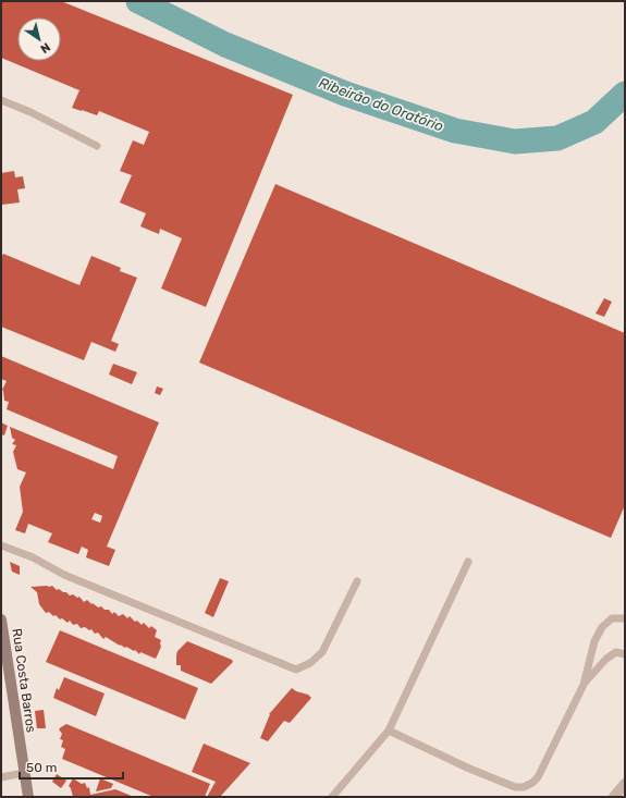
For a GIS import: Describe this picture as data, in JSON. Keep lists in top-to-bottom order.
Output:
{
  "streets": {
    "main road": ["Rua Costa Barros"]
  },
  "water": ["Ribeirão do Oratório"],
  "scale_bar": "50 m",
  "north": "bottom right"
}
